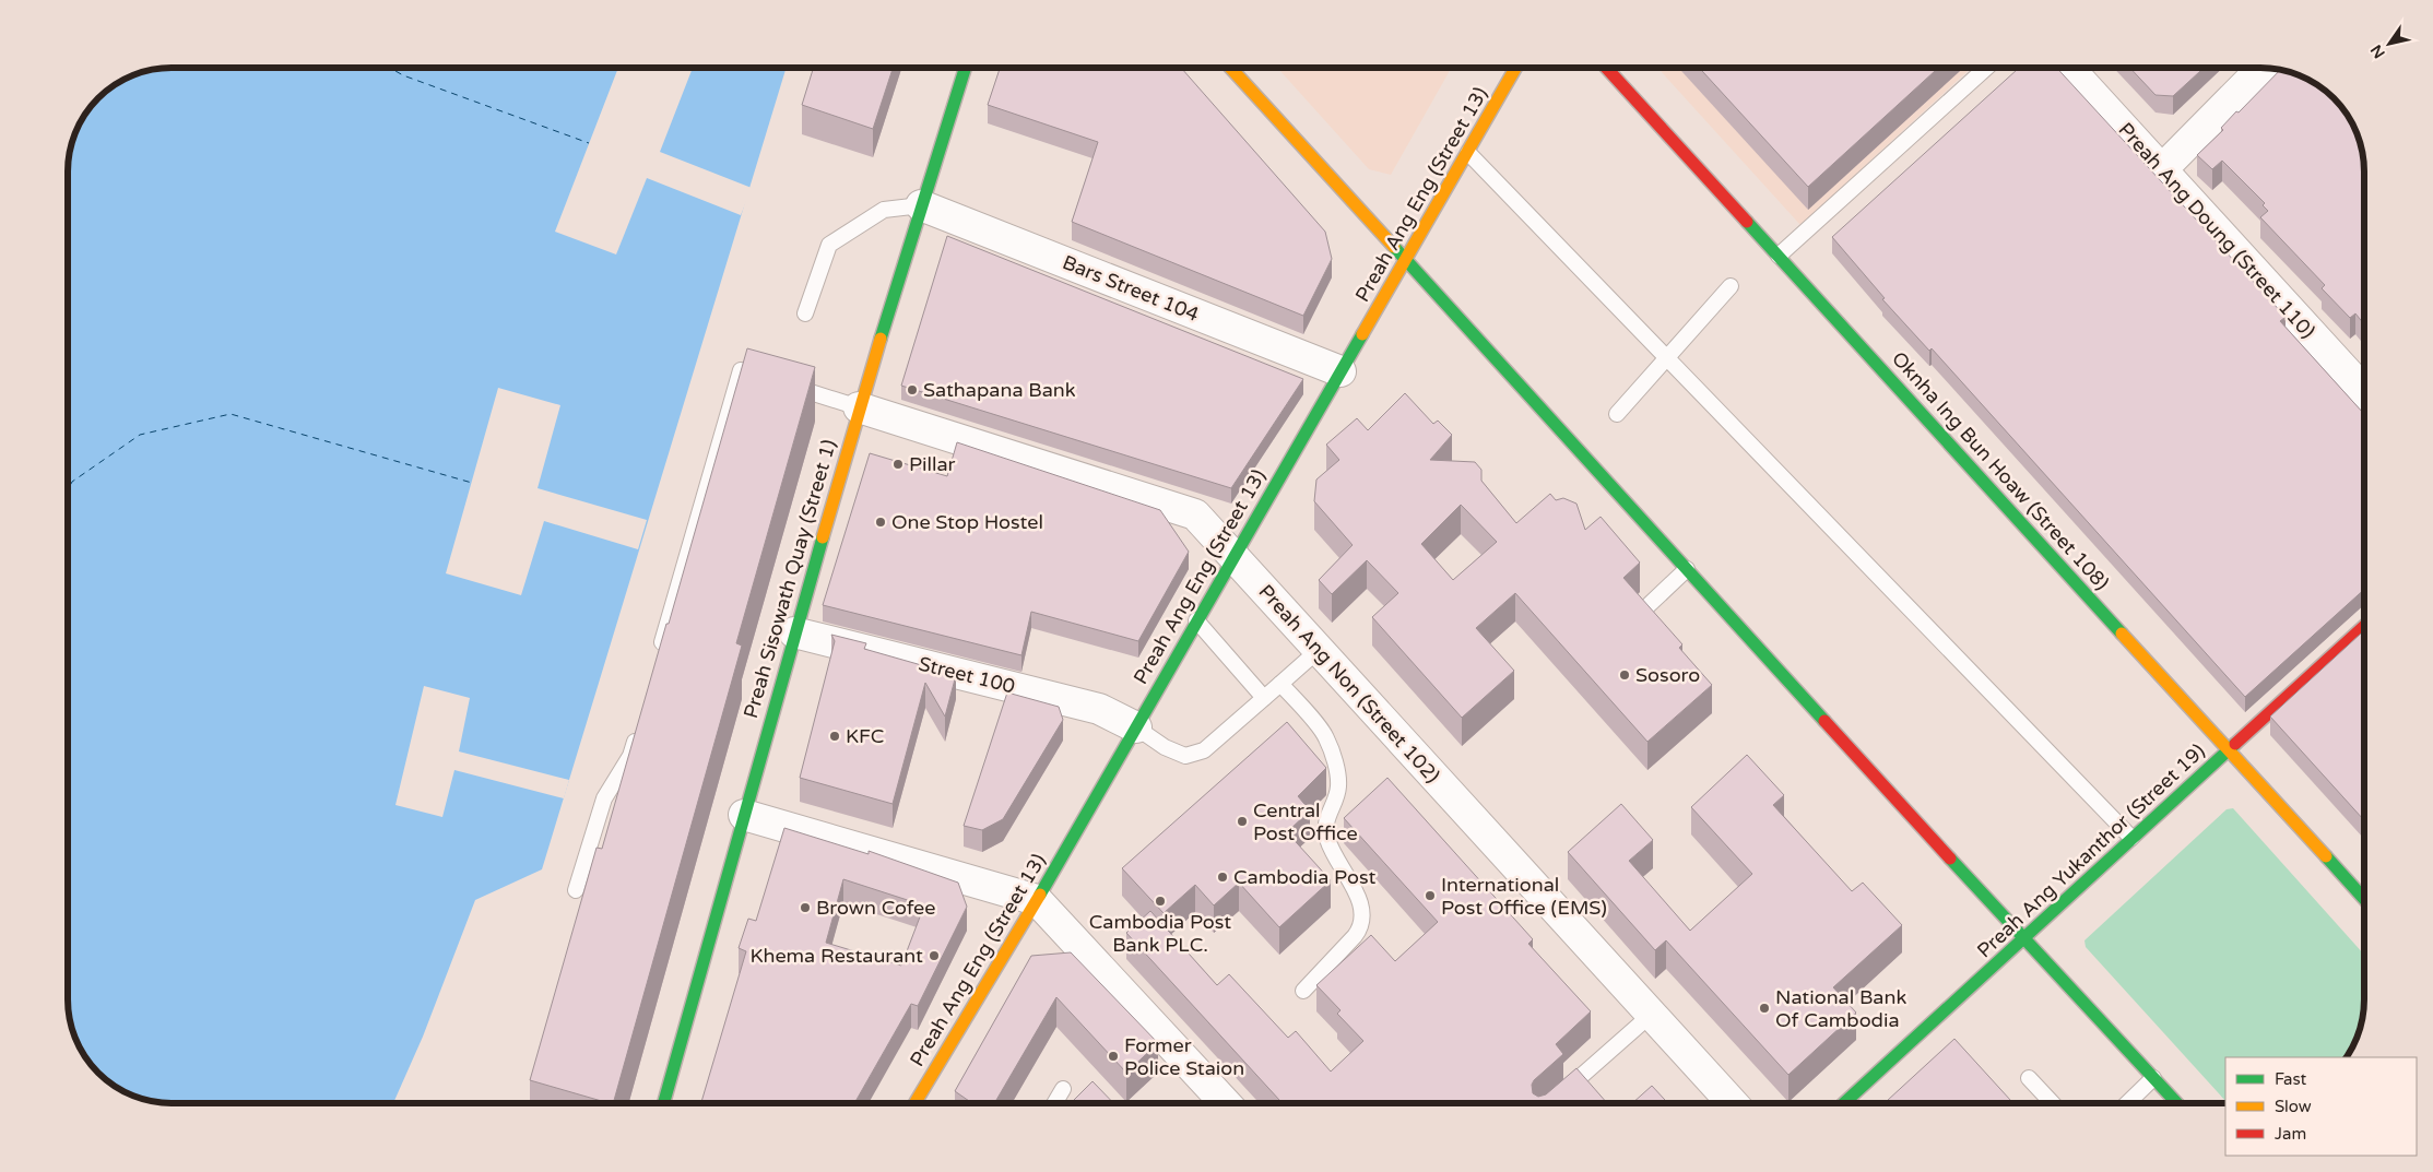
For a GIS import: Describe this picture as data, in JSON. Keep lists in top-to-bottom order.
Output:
{
  "streets": {
    "street": [
      "Preah Ang Eng (Street 13)",
      "Preah Ang Doung (Street 110)",
      "Bars Street 104",
      "Oknha Ing Bun Hoaw (Street 108)",
      "Preah Sisowath Quay (Street 1)",
      "Street 100",
      "Preah Ang Non (Street 102)",
      "Preah Ang Yukanthor (Street 19)"
    ]
  },
  "crossings": [
    ["Preah Ang Eng (Street 13)", "Bars Street 104"],
    ["Preah Ang Eng (Street 13)", "Street 100"],
    ["Preah Ang Eng (Street 13)", "Preah Ang Non (Street 102)"],
    ["Bars Street 104", "Preah Sisowath Quay (Street 1)"],
    ["Oknha Ing Bun Hoaw (Street 108)", "Preah Ang Yukanthor (Street 19)"],
    ["Preah Sisowath Quay (Street 1)", "Street 100"],
    ["Preah Sisowath Quay (Street 1)", "Preah Ang Non (Street 102)"]
  ],
  "places": [
    "Sathapana Bank",
    "Pillar",
    "One Stop Hostel",
    "Sosoro",
    "KFC",
    "Central Post Office",
    "Cambodia Post",
    "International Post Office (EMS)",
    "Cambodia Post Bank PLC.",
    "Brown Cofee",
    "Khema Restaurant",
    "National Bank Of Cambodia",
    "Former Police Staion"
  ],
  "legend": ["Fast", "Slow", "Jam"],
  "north": "bottom left"
}
